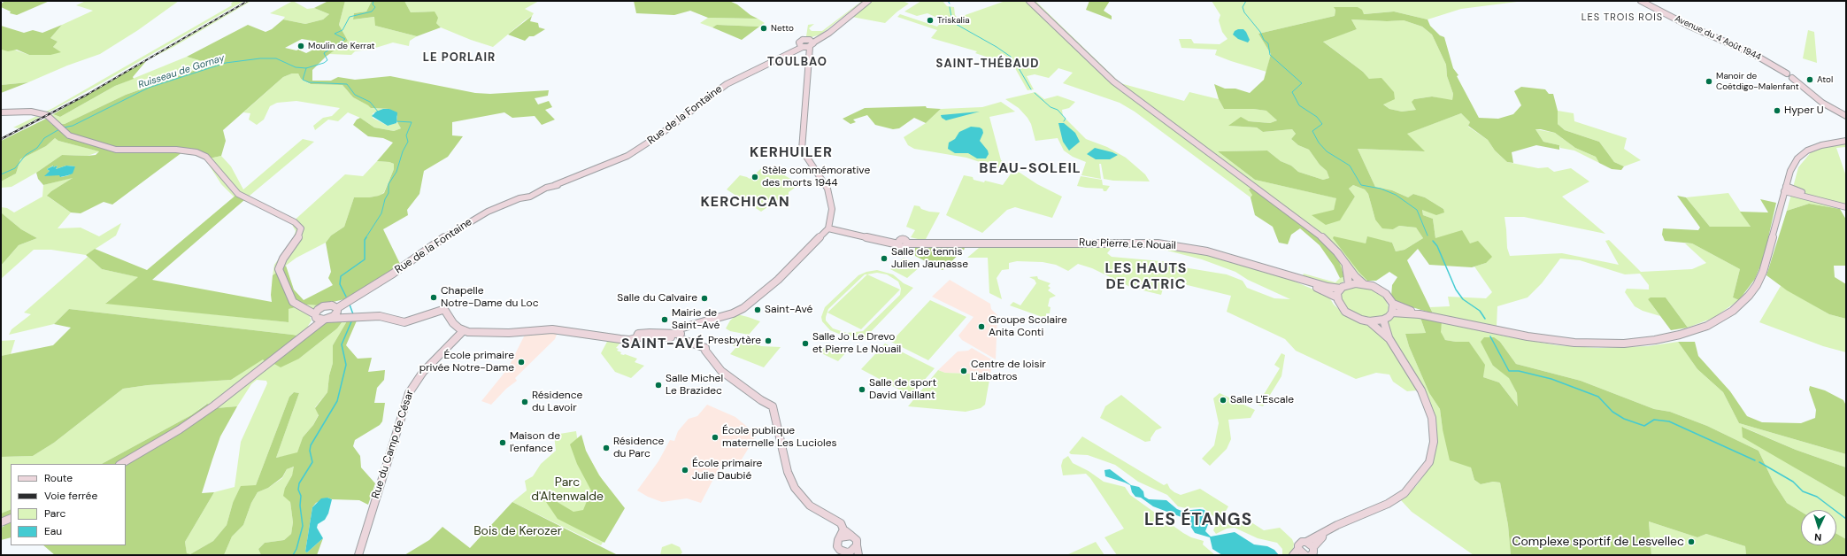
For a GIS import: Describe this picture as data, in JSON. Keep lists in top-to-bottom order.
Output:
{
  "streets": {
    "main road": [
      "Avenue du 4 Août 1944",
      "Rue de la Fontaine",
      "Rue Pierre Le Nouail",
      "Rue du Camp de César"
    ]
  },
  "districts": [
    "LES TROIS ROIS",
    "LE PORLAIR",
    "TOULBAO",
    "SAINT-THÉBAUD",
    "KERHUILER",
    "BEAU-SOLEIL",
    "KERCHICAN",
    "LES HAUTS DE CATRIC",
    "SAINT-AVÉ",
    "LES ÉTANGS"
  ],
  "water": ["Ruisseau de Gornay"],
  "parks": ["Parc d'Altenwalde", "Bois de Kerozer"],
  "places": [
    "Triskalia",
    "Netto",
    "Moulin de Kerrat",
    "Atol",
    "Manoir de Coëtdigo-Malenfant",
    "Hyper U",
    "Stèle commémorative des morts 1944",
    "Salle de tennis Julien Jaunasse",
    "Chapelle Notre-Dame du Loc",
    "Salle du Calvaire",
    "Saint-Avé",
    "Mairie de Saint-Avé",
    "Groupe Scolaire Anita Conti",
    "Presbytère",
    "Salle Jo Le Drevo et Pierre Le Nouail",
    "École primaire privée Notre-Dame",
    "Centre de loisir L'albatros",
    "Salle Michel Le Brazidec",
    "Salle de sport David Vaillant",
    "Salle L'Escale",
    "Résidence du Lavoir",
    "École publique maternelle Les Lucioles",
    "Maison de l'enfance",
    "Résidence du Parc",
    "École primaire Julie Daubié",
    "Complexe sportif de Lesvellec"
  ],
  "legend": [
    "Route",
    "Voie ferrée",
    "Parc",
    "Eau"
  ],
  "north": "bottom"
}
